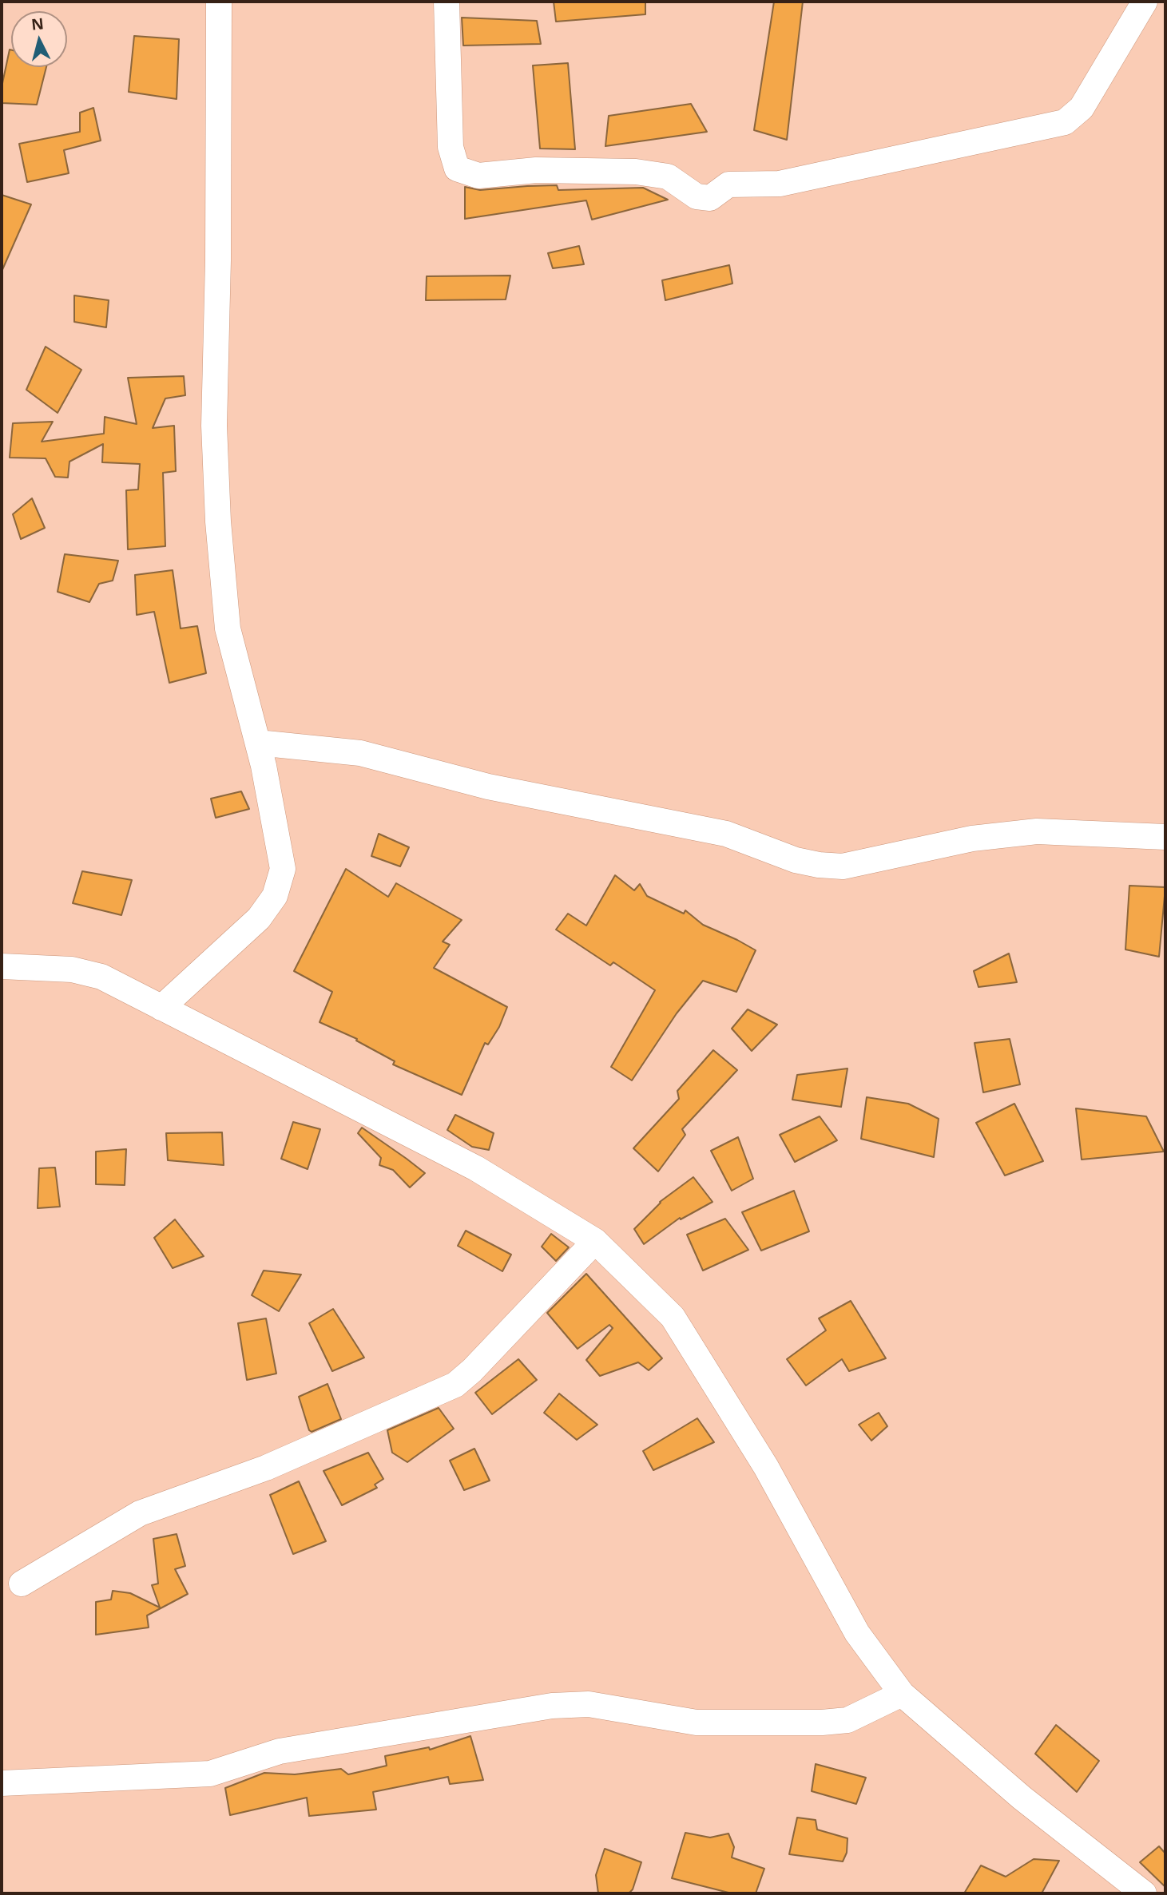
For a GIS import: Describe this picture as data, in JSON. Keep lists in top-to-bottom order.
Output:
{
  "north": "top"
}
